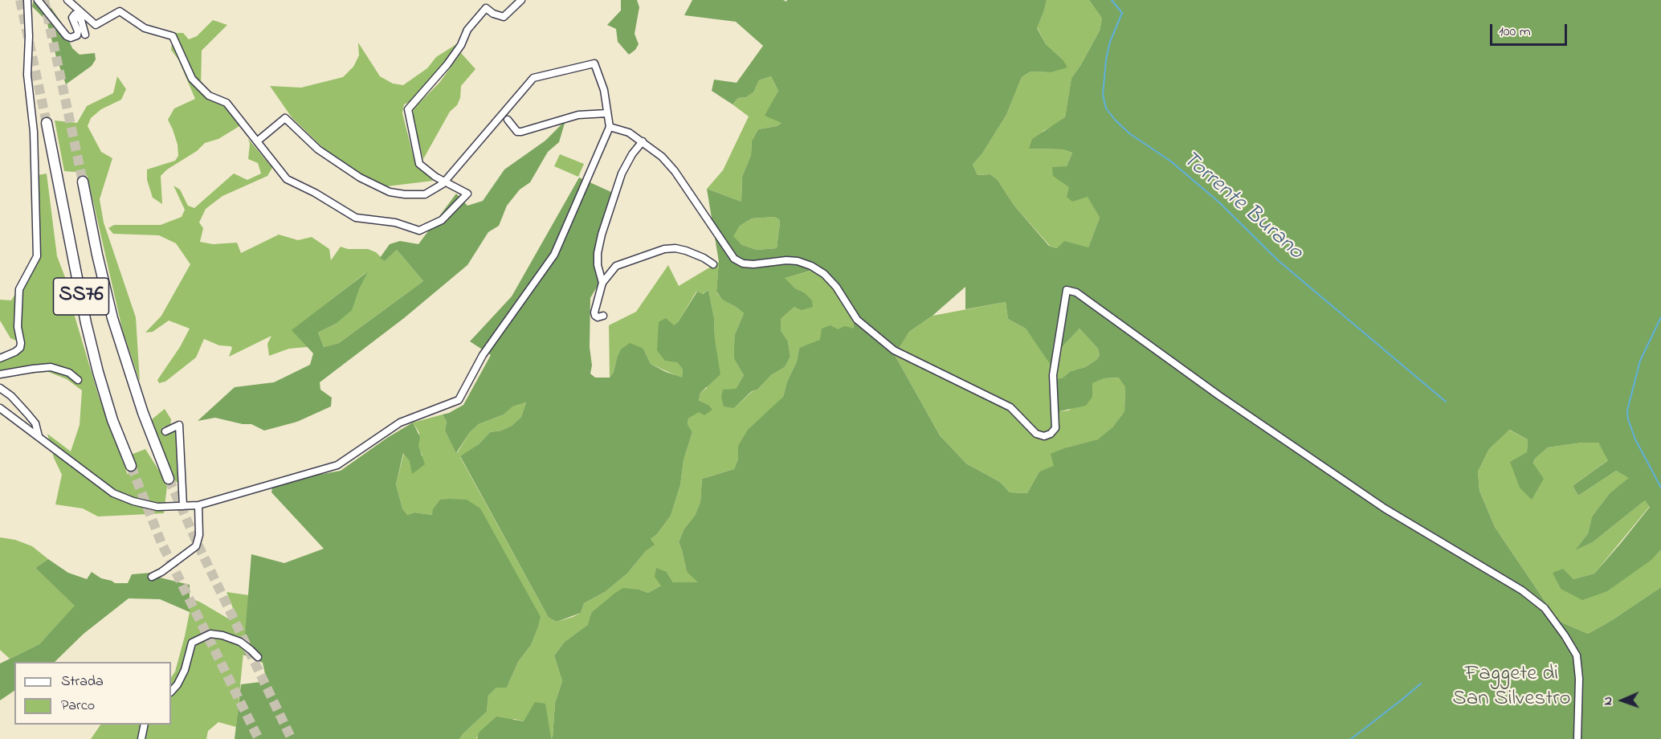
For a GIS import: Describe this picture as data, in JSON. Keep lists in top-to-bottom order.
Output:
{
  "streets": {
    "highway": ["SS76"]
  },
  "water": ["Torrente Burano"],
  "parks": ["Faggete di San Silvestro"],
  "legend": ["Strada", "Parco"],
  "scale_bar": "100 m",
  "north": "left"
}
